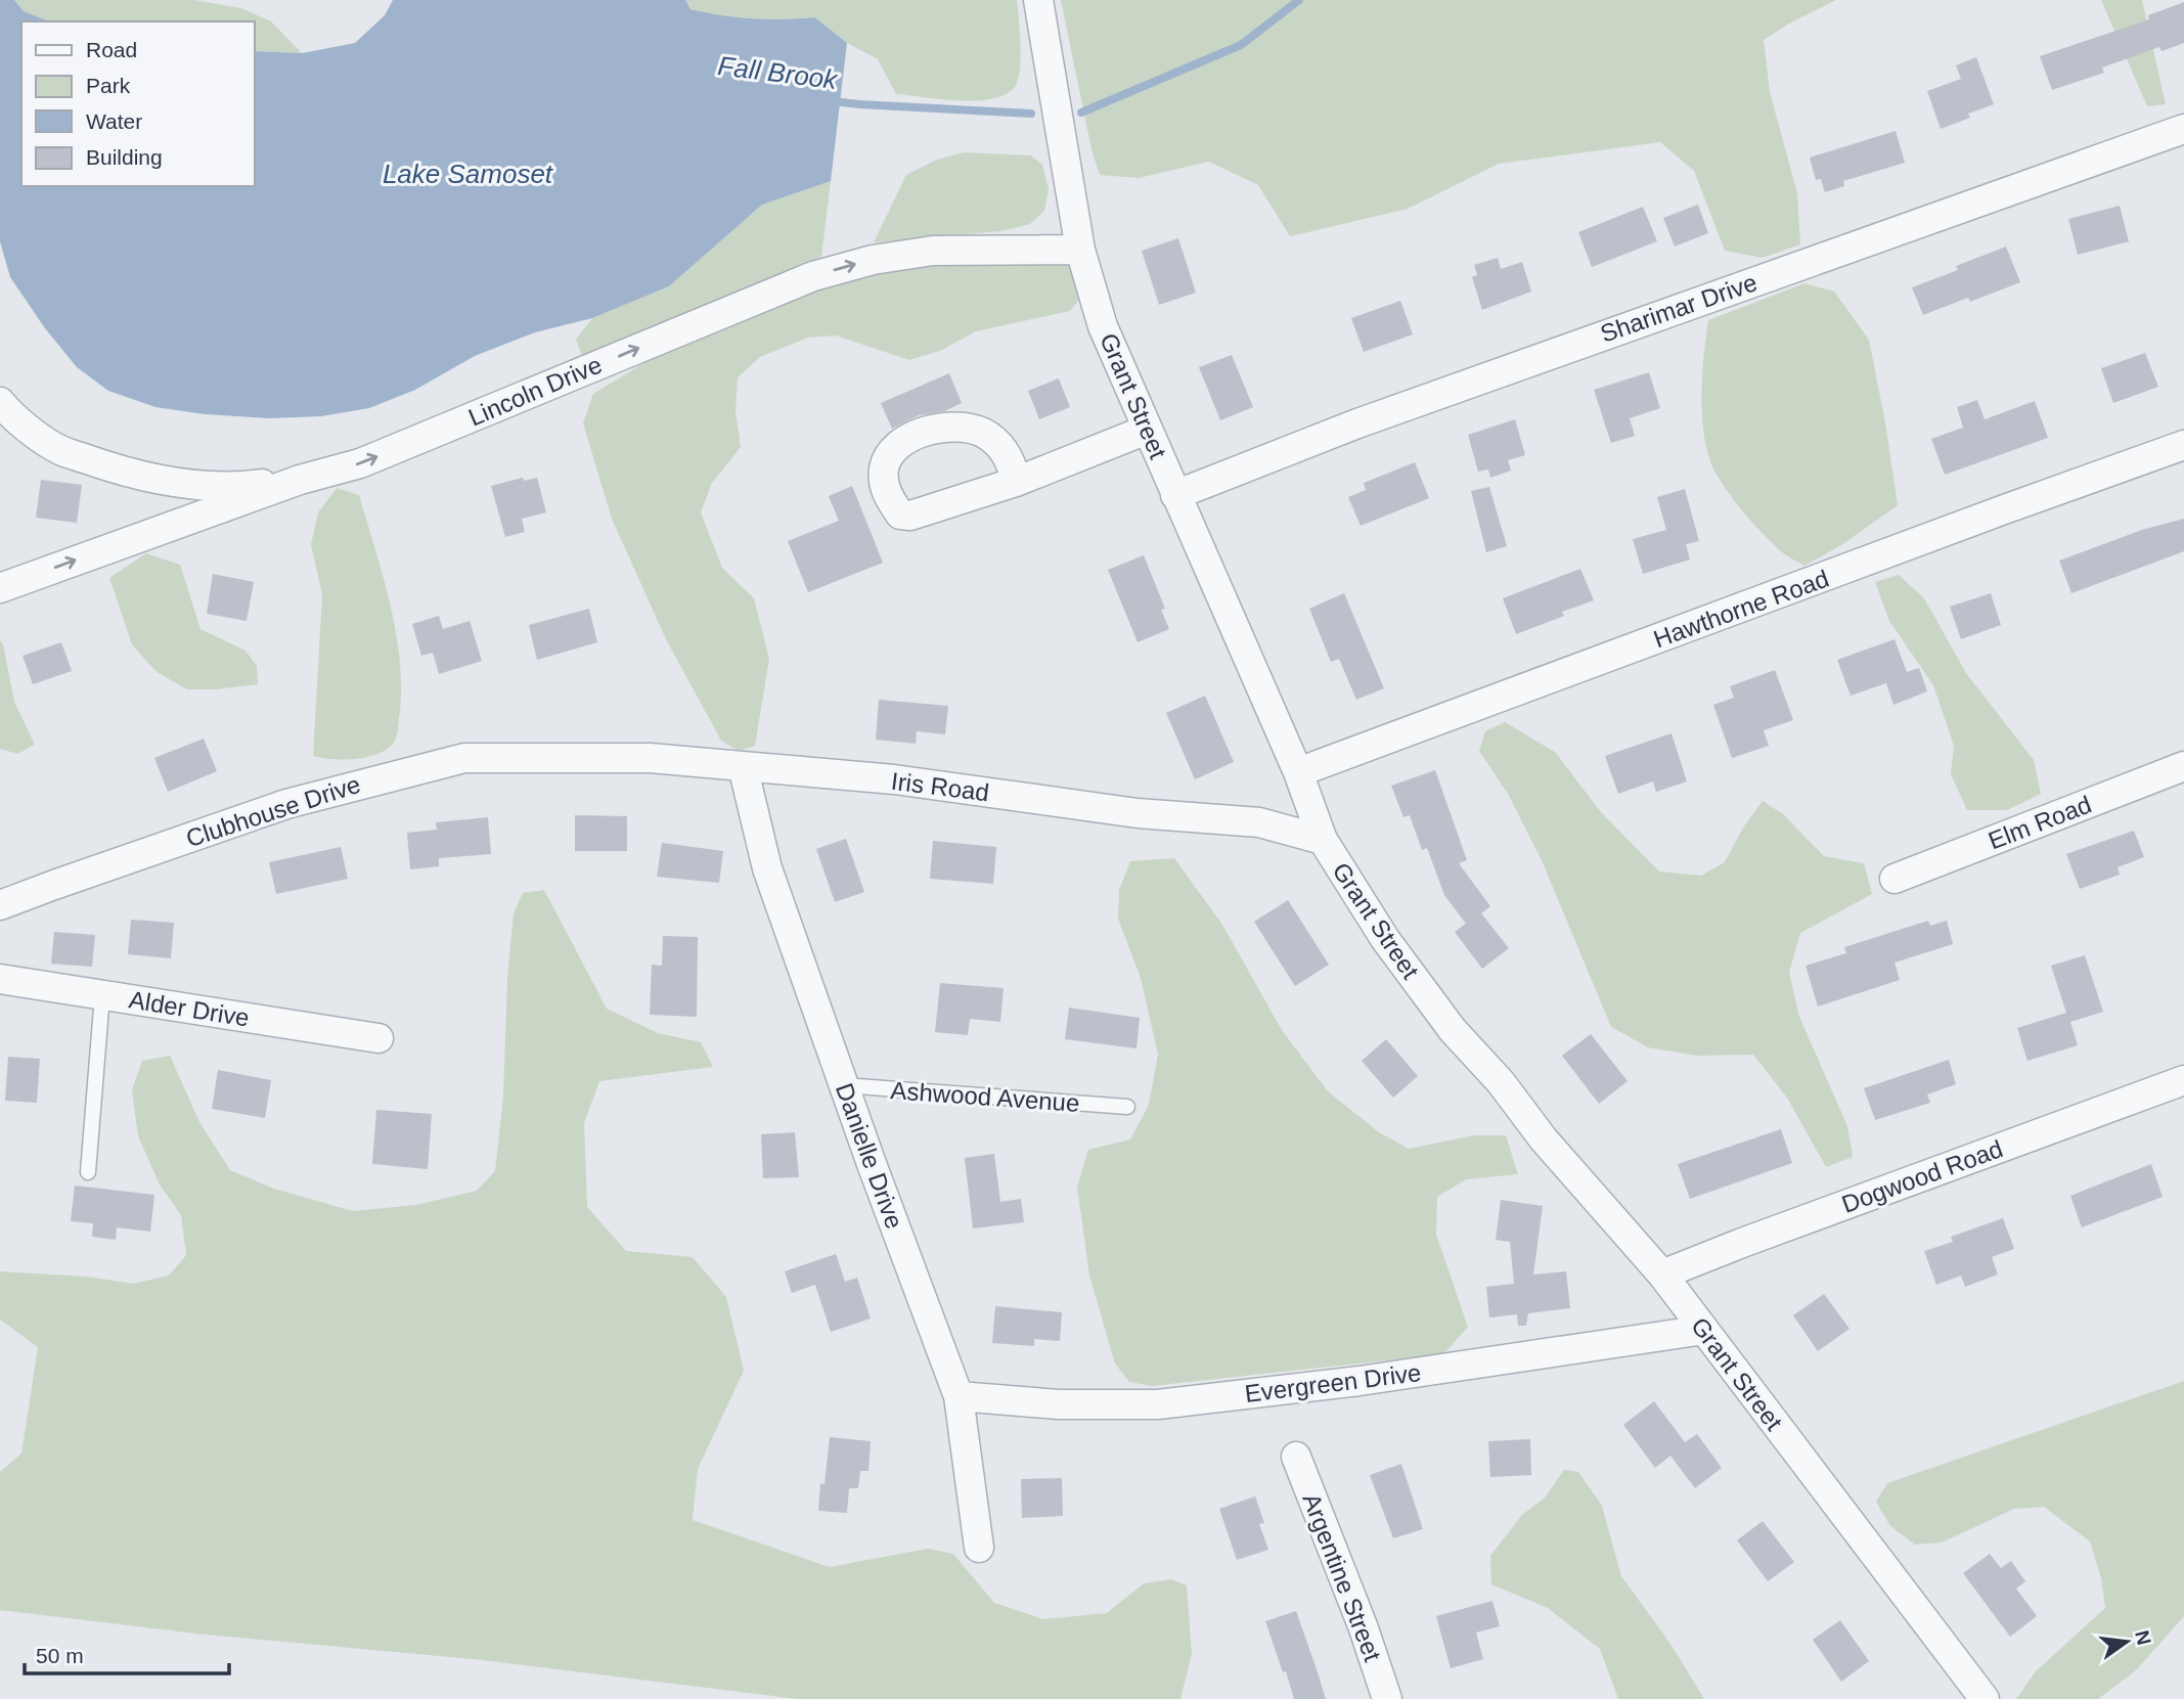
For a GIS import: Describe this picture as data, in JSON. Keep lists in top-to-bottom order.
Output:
{
  "streets": {
    "street": [
      "Sharimar Drive",
      "Lincoln Drive",
      "Grant Street",
      "Hawthorne Road",
      "Iris Road",
      "Clubhouse Drive",
      "Elm Road",
      "Alder Drive",
      "Danielle Drive",
      "Dogwood Road",
      "Evergreen Drive",
      "Argentine Street"
    ],
    "lane": ["Ashwood Avenue"]
  },
  "crossings": [
    ["Sharimar Drive", "Grant Street"],
    ["Lincoln Drive", "Grant Street"],
    ["Grant Street", "Hawthorne Road"],
    ["Grant Street", "Iris Road"],
    ["Grant Street", "Dogwood Road"],
    ["Grant Street", "Evergreen Drive"],
    ["Iris Road", "Clubhouse Drive"],
    ["Iris Road", "Danielle Drive"],
    ["Ashwood Avenue", "Danielle Drive"],
    ["Danielle Drive", "Evergreen Drive"]
  ],
  "one_way": ["Lincoln Drive"],
  "water": ["Fall Brook", "Lake Samoset"],
  "legend": [
    "Road",
    "Park",
    "Water",
    "Building"
  ],
  "scale_bar": "50 m",
  "north": "right"
}
